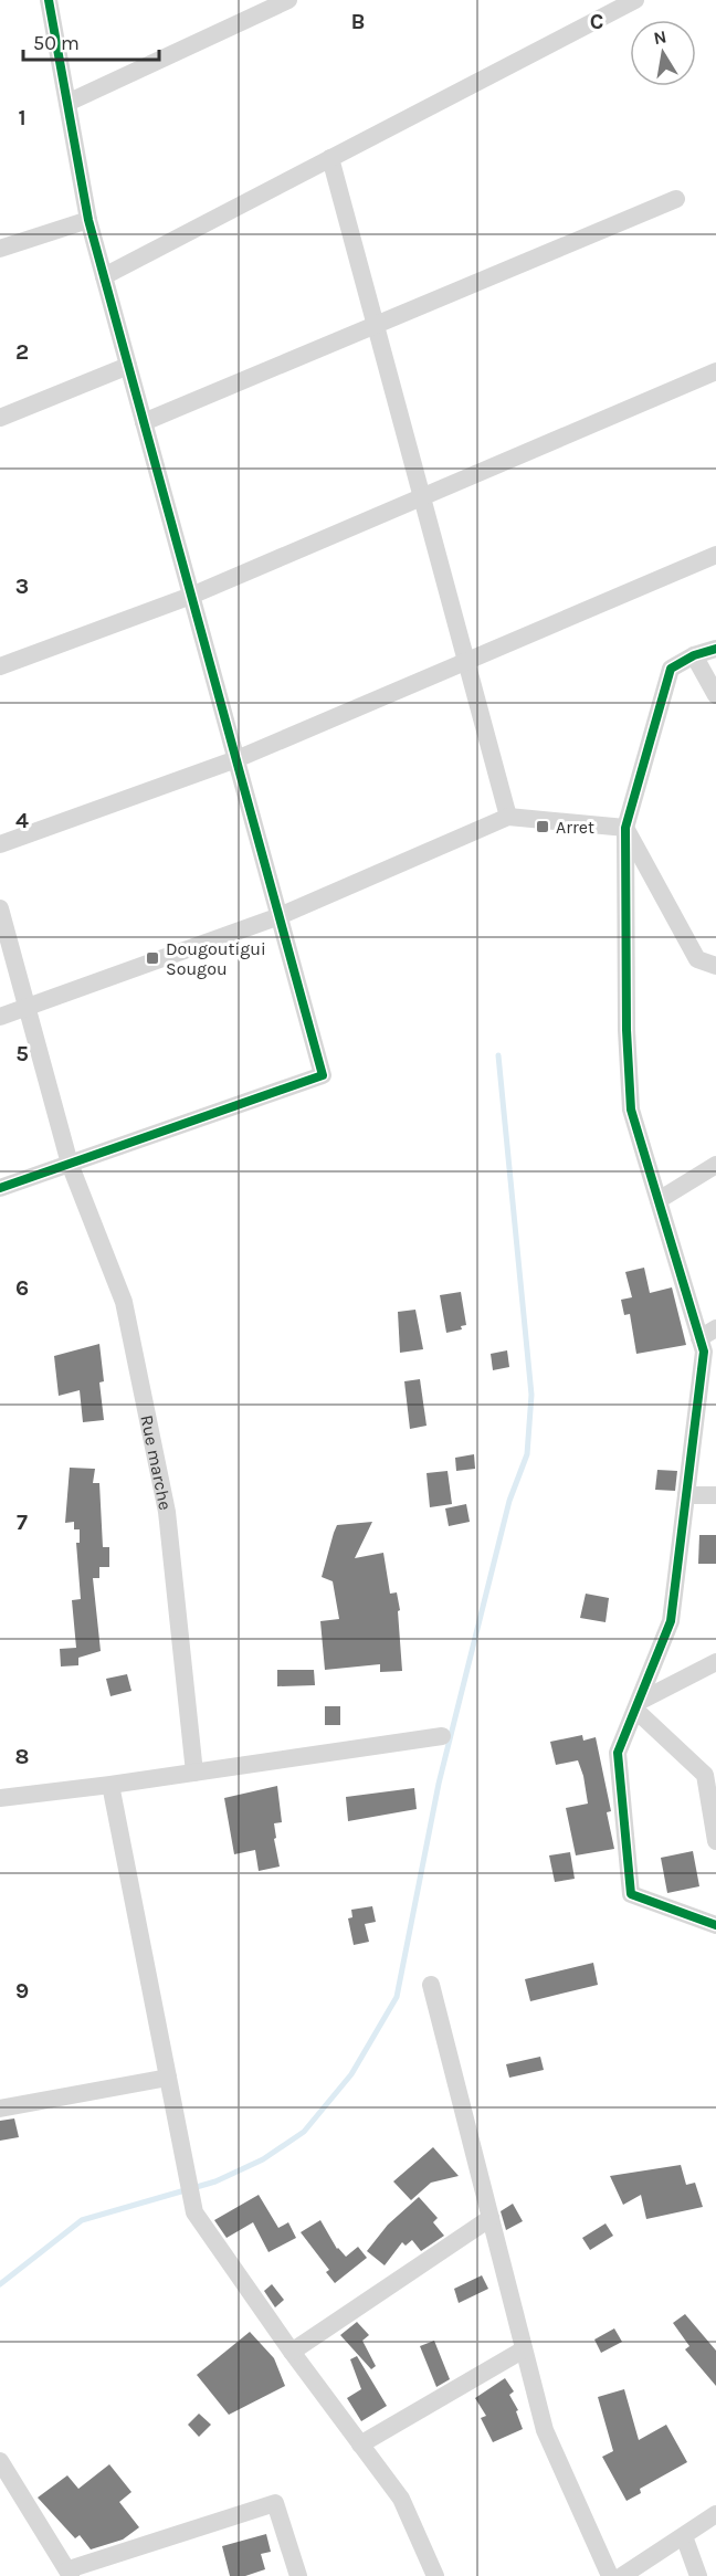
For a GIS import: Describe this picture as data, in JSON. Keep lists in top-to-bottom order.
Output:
{
  "streets": {
    "street": ["Rue marche"]
  },
  "places": {
    "transit": ["Arret", "Dougoutigui Sougou"]
  },
  "scale_bar": "50 m",
  "north": "top",
  "grid": {
    "columns": ["B", "C"],
    "rows": [
      "1",
      "2",
      "3",
      "4",
      "5",
      "6",
      "7",
      "8",
      "9"
    ]
  }
}
